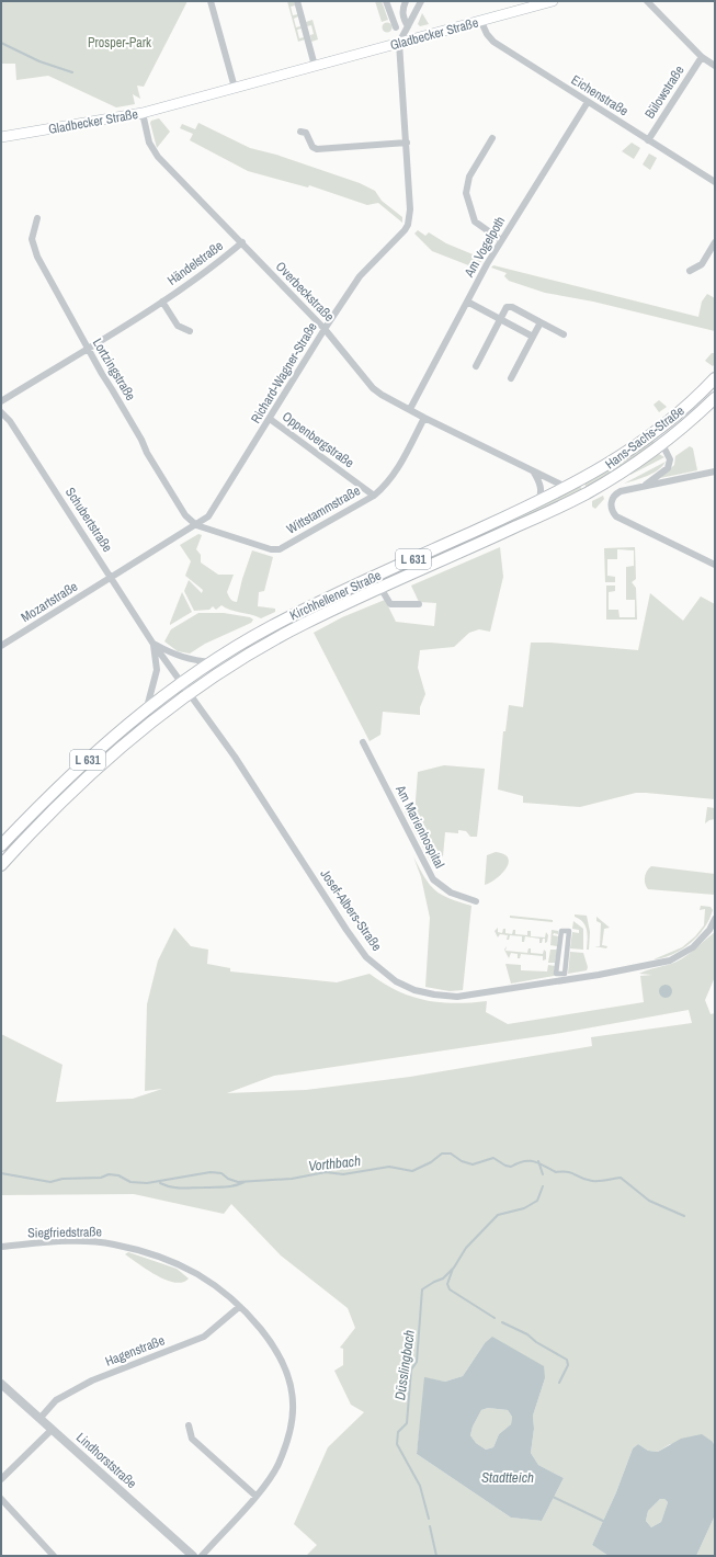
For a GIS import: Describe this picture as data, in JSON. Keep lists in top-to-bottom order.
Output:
{
  "streets": {
    "main road": [
      "Gladbecker Straße",
      "Hans-Sachs-Straße",
      "L 631",
      "Kirchhellener Straße"
    ],
    "street": [
      "Bülowstraße",
      "Eichenstraße",
      "Am Vogelpoth",
      "Händelstraße",
      "Overbeckstraße",
      "Lortzingstraße",
      "Richard-Wagner-Straße",
      "Oppenbergstraße",
      "Wittstammstraße",
      "Schubertstraße",
      "Mozartstraße",
      "Am Marienhospital",
      "Josef-Albers-Straße",
      "Siegfriedstraße",
      "Hagenstraße",
      "Lindhorststraße"
    ]
  },
  "crossings": [
    ["Gladbecker Straße", "Eichenstraße"],
    ["Gladbecker Straße", "Overbeckstraße"],
    ["Gladbecker Straße", "Richard-Wagner-Straße"],
    ["Bülowstraße", "Eichenstraße"],
    ["Eichenstraße", "Am Vogelpoth"],
    ["Am Vogelpoth", "Overbeckstraße"],
    ["Händelstraße", "Overbeckstraße"],
    ["Händelstraße", "Lortzingstraße"],
    ["Overbeckstraße", "Richard-Wagner-Straße"],
    ["Overbeckstraße", "Hans-Sachs-Straße"],
    ["Overbeckstraße", "Wittstammstraße"],
    ["Overbeckstraße", "Kirchhellener Straße"],
    ["Lortzingstraße", "Richard-Wagner-Straße"],
    ["Lortzingstraße", "Wittstammstraße"],
    ["Richard-Wagner-Straße", "Oppenbergstraße"],
    ["Richard-Wagner-Straße", "Wittstammstraße"],
    ["Richard-Wagner-Straße", "Schubertstraße"],
    ["Richard-Wagner-Straße", "Mozartstraße"],
    ["Hans-Sachs-Straße", "Kirchhellener Straße"],
    ["Oppenbergstraße", "Wittstammstraße"],
    ["Schubertstraße", "Kirchhellener Straße"],
    ["Schubertstraße", "Mozartstraße"],
    ["Kirchhellener Straße", "Josef-Albers-Straße"],
    ["Siegfriedstraße", "Hagenstraße"],
    ["Hagenstraße", "Lindhorststraße"]
  ],
  "water": ["Vorthbach", "Düsslingbach", "Stadtteich"],
  "parks": ["Prosper-Park"]
}
